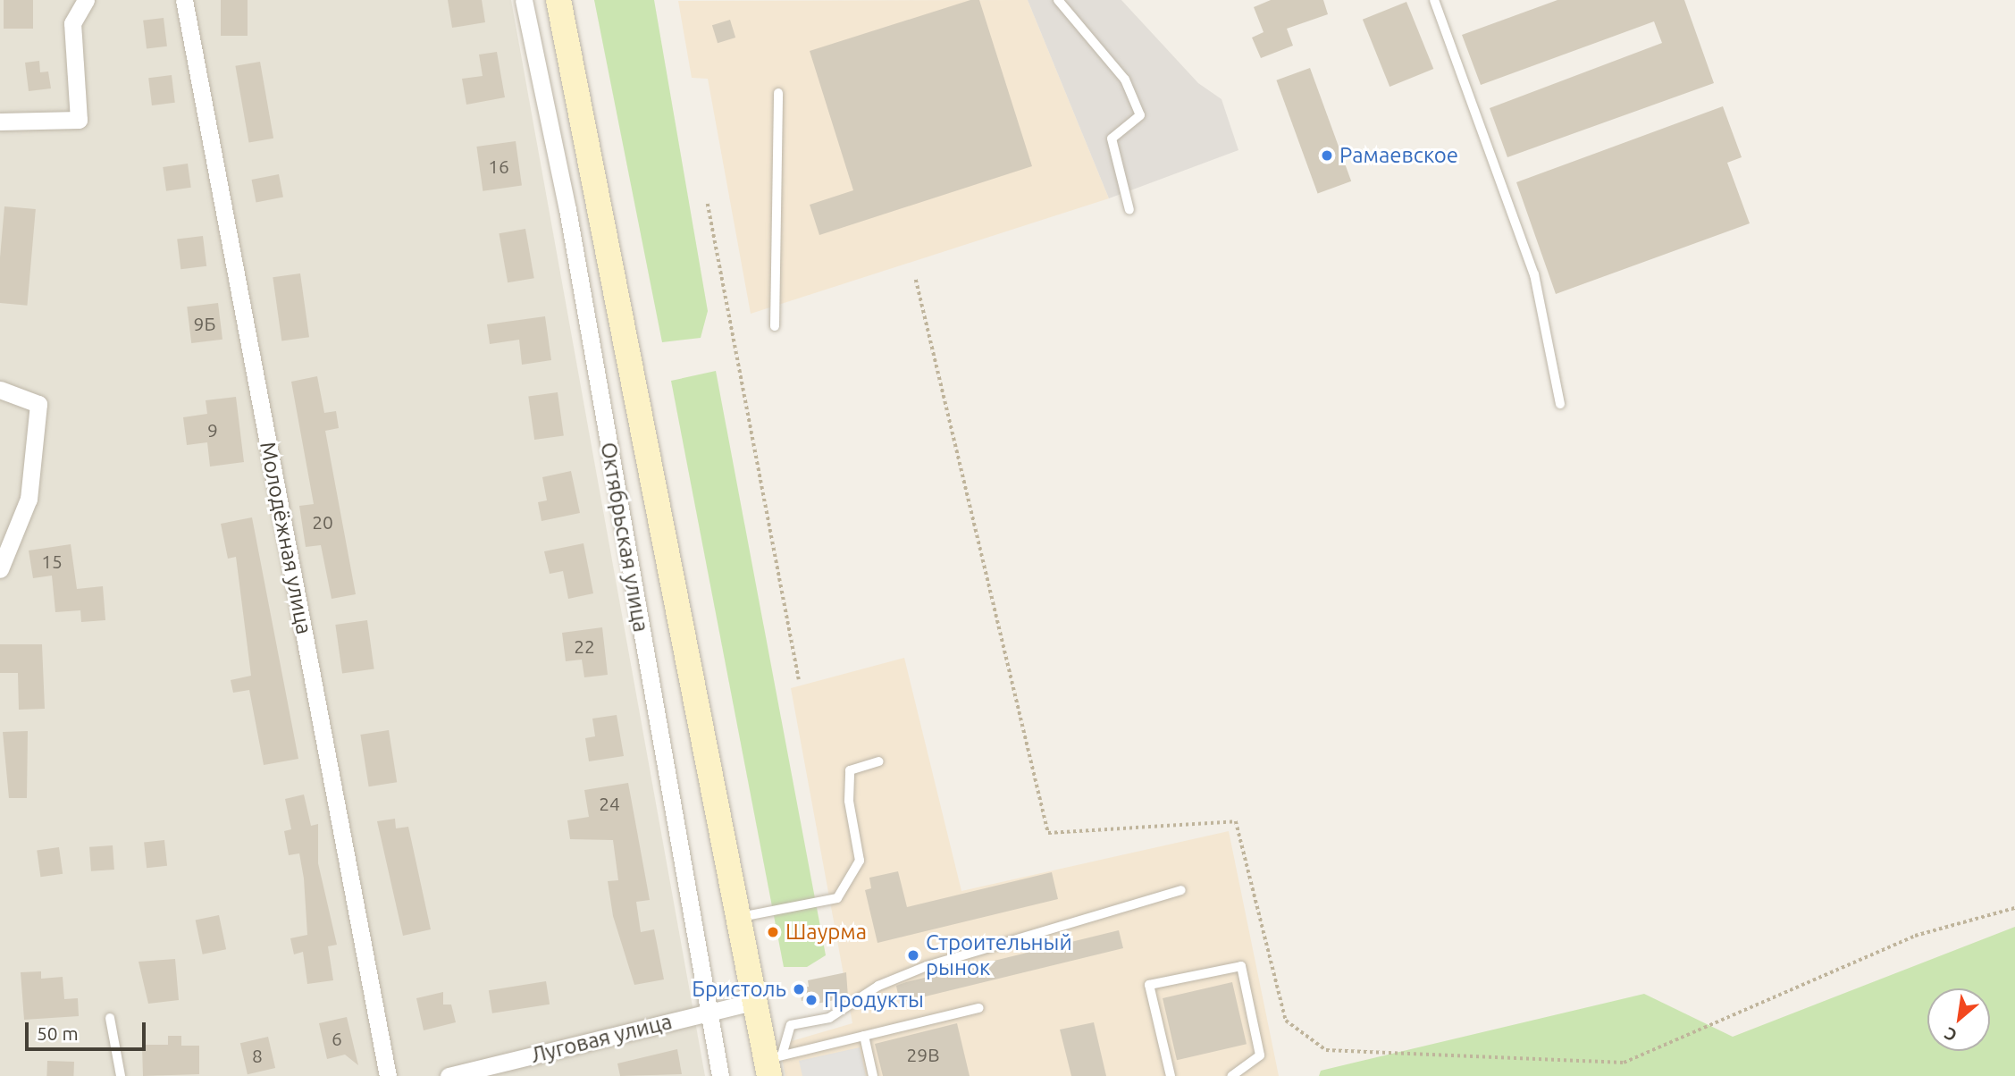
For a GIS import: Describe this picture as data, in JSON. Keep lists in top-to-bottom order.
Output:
{
  "streets": {
    "street": ["Октябрьская улица", "Молодёжная улица", "Луговая улица"]
  },
  "crossings": [
    ["Октябрьская улица", "Луговая улица"]
  ],
  "places": [
    "Рамаевское",
    "Шаурма",
    "Строительный рынок",
    "Бристоль",
    "Продукты"
  ],
  "house_numbers": [
    "16",
    "9Б",
    "9",
    "20",
    "15",
    "22",
    "24",
    "6",
    "29В",
    "8"
  ],
  "scale_bar": "50 m",
  "north": "bottom left"
}
